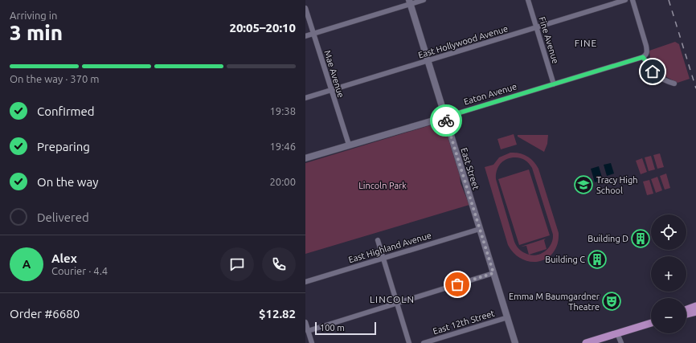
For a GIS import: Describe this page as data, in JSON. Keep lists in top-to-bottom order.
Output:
{
  "streets": {
    "street": [
      "Fine Avenue",
      "East Hollywood Avenue",
      "Mae Avenue",
      "Eaton Avenue",
      "East Street",
      "East Highland Avenue",
      "East 12th Street"
    ]
  },
  "crossings": [
    ["Fine Avenue", "East Hollywood Avenue"],
    ["Fine Avenue", "Eaton Avenue"],
    ["East Hollywood Avenue", "Mae Avenue"],
    ["East Hollywood Avenue", "East Street"],
    ["Mae Avenue", "Eaton Avenue"],
    ["Eaton Avenue", "East Street"],
    ["East Street", "East Highland Avenue"],
    ["East Street", "East 12th Street"]
  ],
  "districts": ["FINE", "LINCOLN"],
  "parks": ["Lincoln Park"],
  "places": {
    "school or university": ["Tracy High School"],
    "building": ["Building D", "Building C"],
    "theatre": ["Emma M Baumgardner Theatre"]
  },
  "scale_bar": "100 m",
  "page": {
    "heading": ["3 min", "Arriving in", "20:05–20:10"],
    "panel": [
      "Alex",
      "Courier · 4.4",
      "Order #6680",
      "$12.82"
    ],
    "bar": "On the way · 370 m",
    "list": [
      ["Confirmed", "19:38"],
      ["Preparing", "19:46"],
      ["On the way", "20:00"],
      "Delivered"
    ],
    "map_buttons": ["+", "−"],
    "round": "A",
    "scale": "100 m"
  }
}
